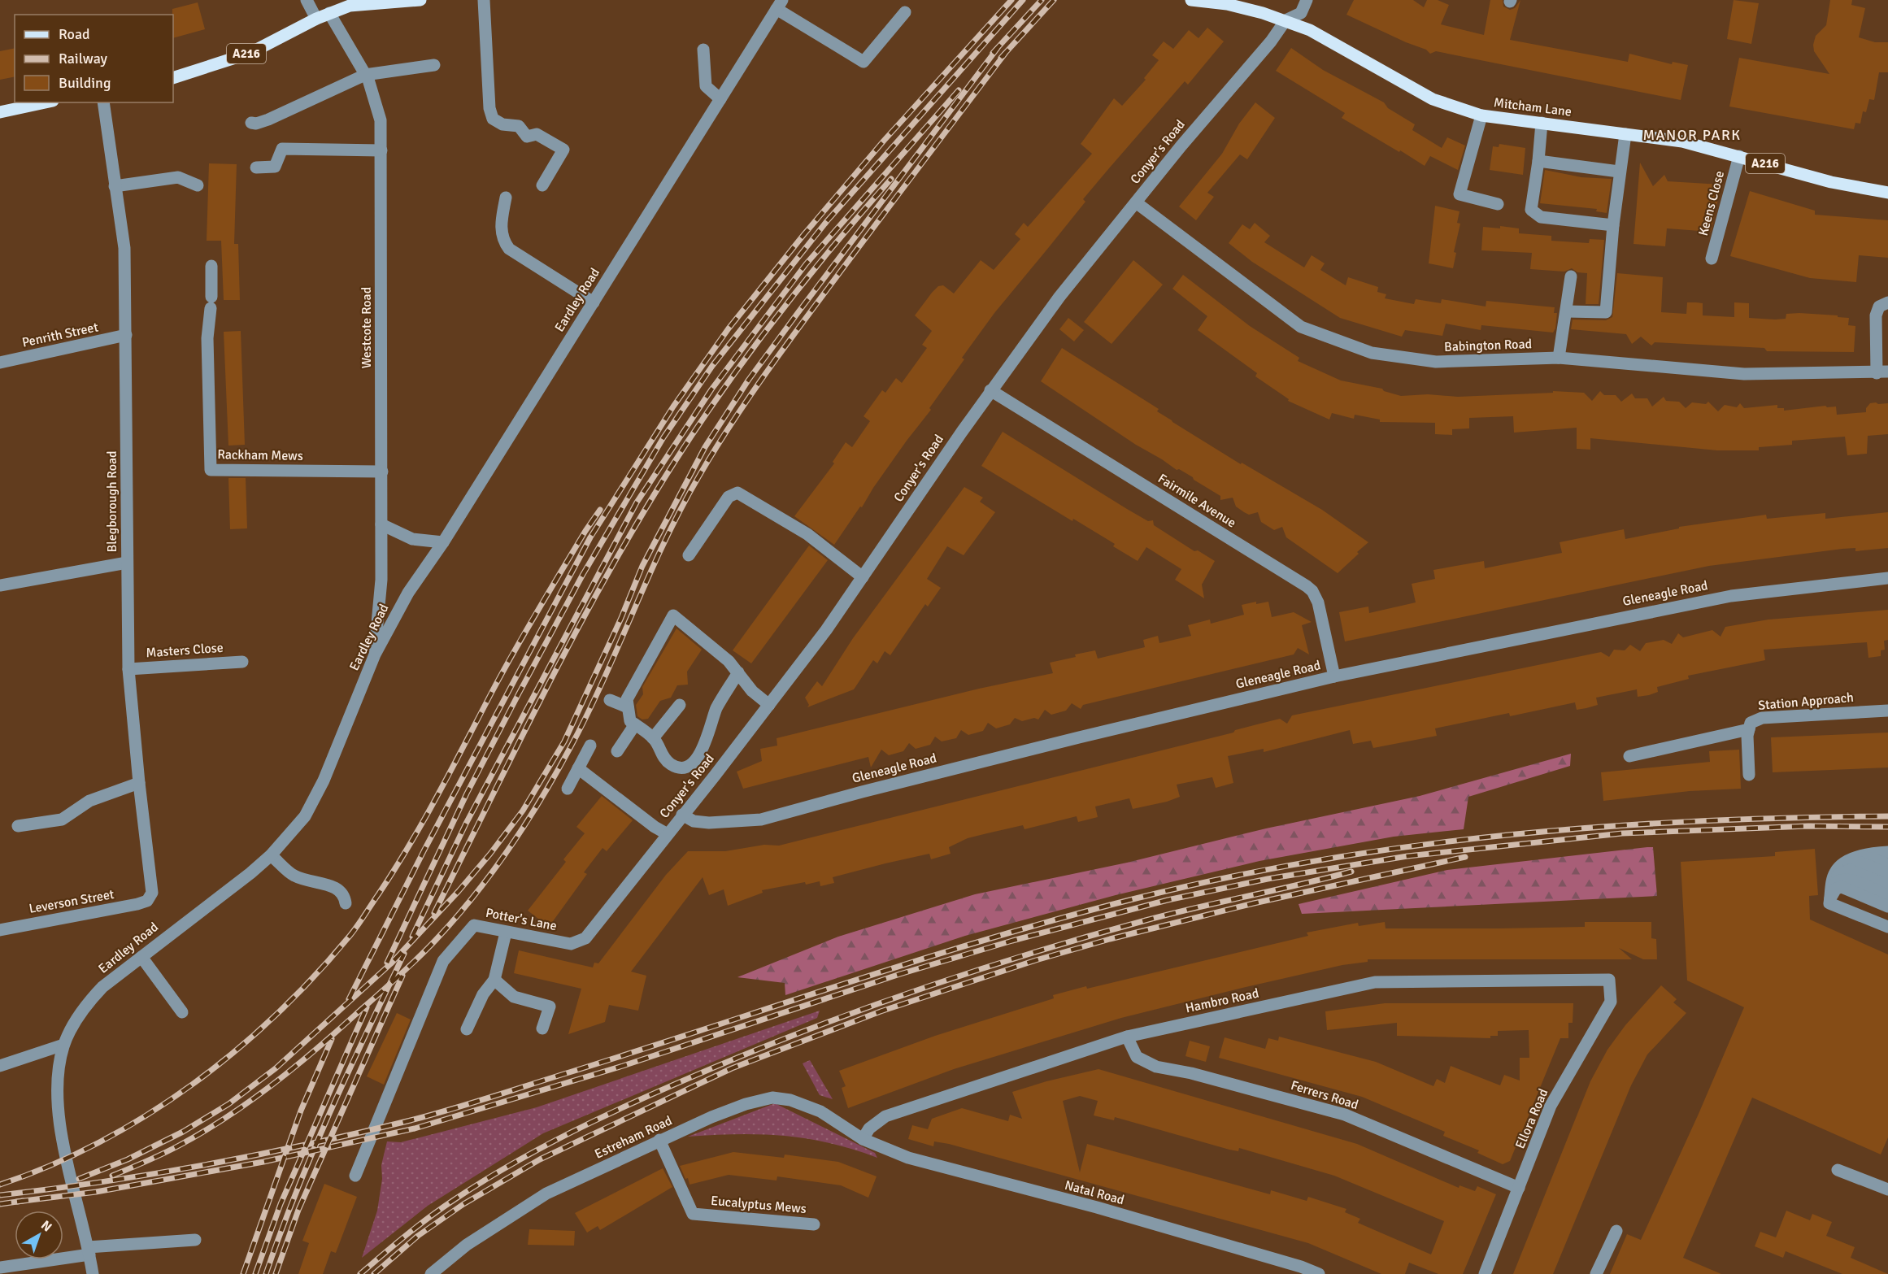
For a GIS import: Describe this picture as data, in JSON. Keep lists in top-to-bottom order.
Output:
{
  "streets": {
    "main road": ["A216", "Mitcham Lane"],
    "street": [
      "Conyer's Road",
      "Keens Close",
      "Eardley Road",
      "Westcote Road",
      "Penrith Street",
      "Babington Road",
      "Rackham Mews",
      "Fairmile Avenue",
      "Blegborough Road",
      "Gleneagle Road",
      "Masters Close",
      "Station Approach",
      "Leverson Street",
      "Potter's Lane",
      "Hambro Road",
      "Ferrers Road",
      "Ellora Road",
      "Estreham Road",
      "Natal Road",
      "Eucalyptus Mews"
    ]
  },
  "crossings": [
    ["A216", "Westcote Road"],
    ["Mitcham Lane", "Conyer's Road"],
    ["Mitcham Lane", "Keens Close"],
    ["Conyer's Road", "Babington Road"],
    ["Conyer's Road", "Fairmile Avenue"],
    ["Conyer's Road", "Gleneagle Road"],
    ["Conyer's Road", "Potter's Lane"],
    ["Eardley Road", "Westcote Road"],
    ["Westcote Road", "Rackham Mews"],
    ["Penrith Street", "Blegborough Road"],
    ["Fairmile Avenue", "Gleneagle Road"],
    ["Blegborough Road", "Masters Close"],
    ["Blegborough Road", "Leverson Street"],
    ["Hambro Road", "Ferrers Road"],
    ["Hambro Road", "Ellora Road"],
    ["Hambro Road", "Estreham Road"],
    ["Hambro Road", "Natal Road"],
    ["Ferrers Road", "Ellora Road"],
    ["Estreham Road", "Natal Road"],
    ["Estreham Road", "Eucalyptus Mews"]
  ],
  "districts": ["MANOR PARK"],
  "legend": ["Road", "Railway", "Building"],
  "north": "top right"
}
